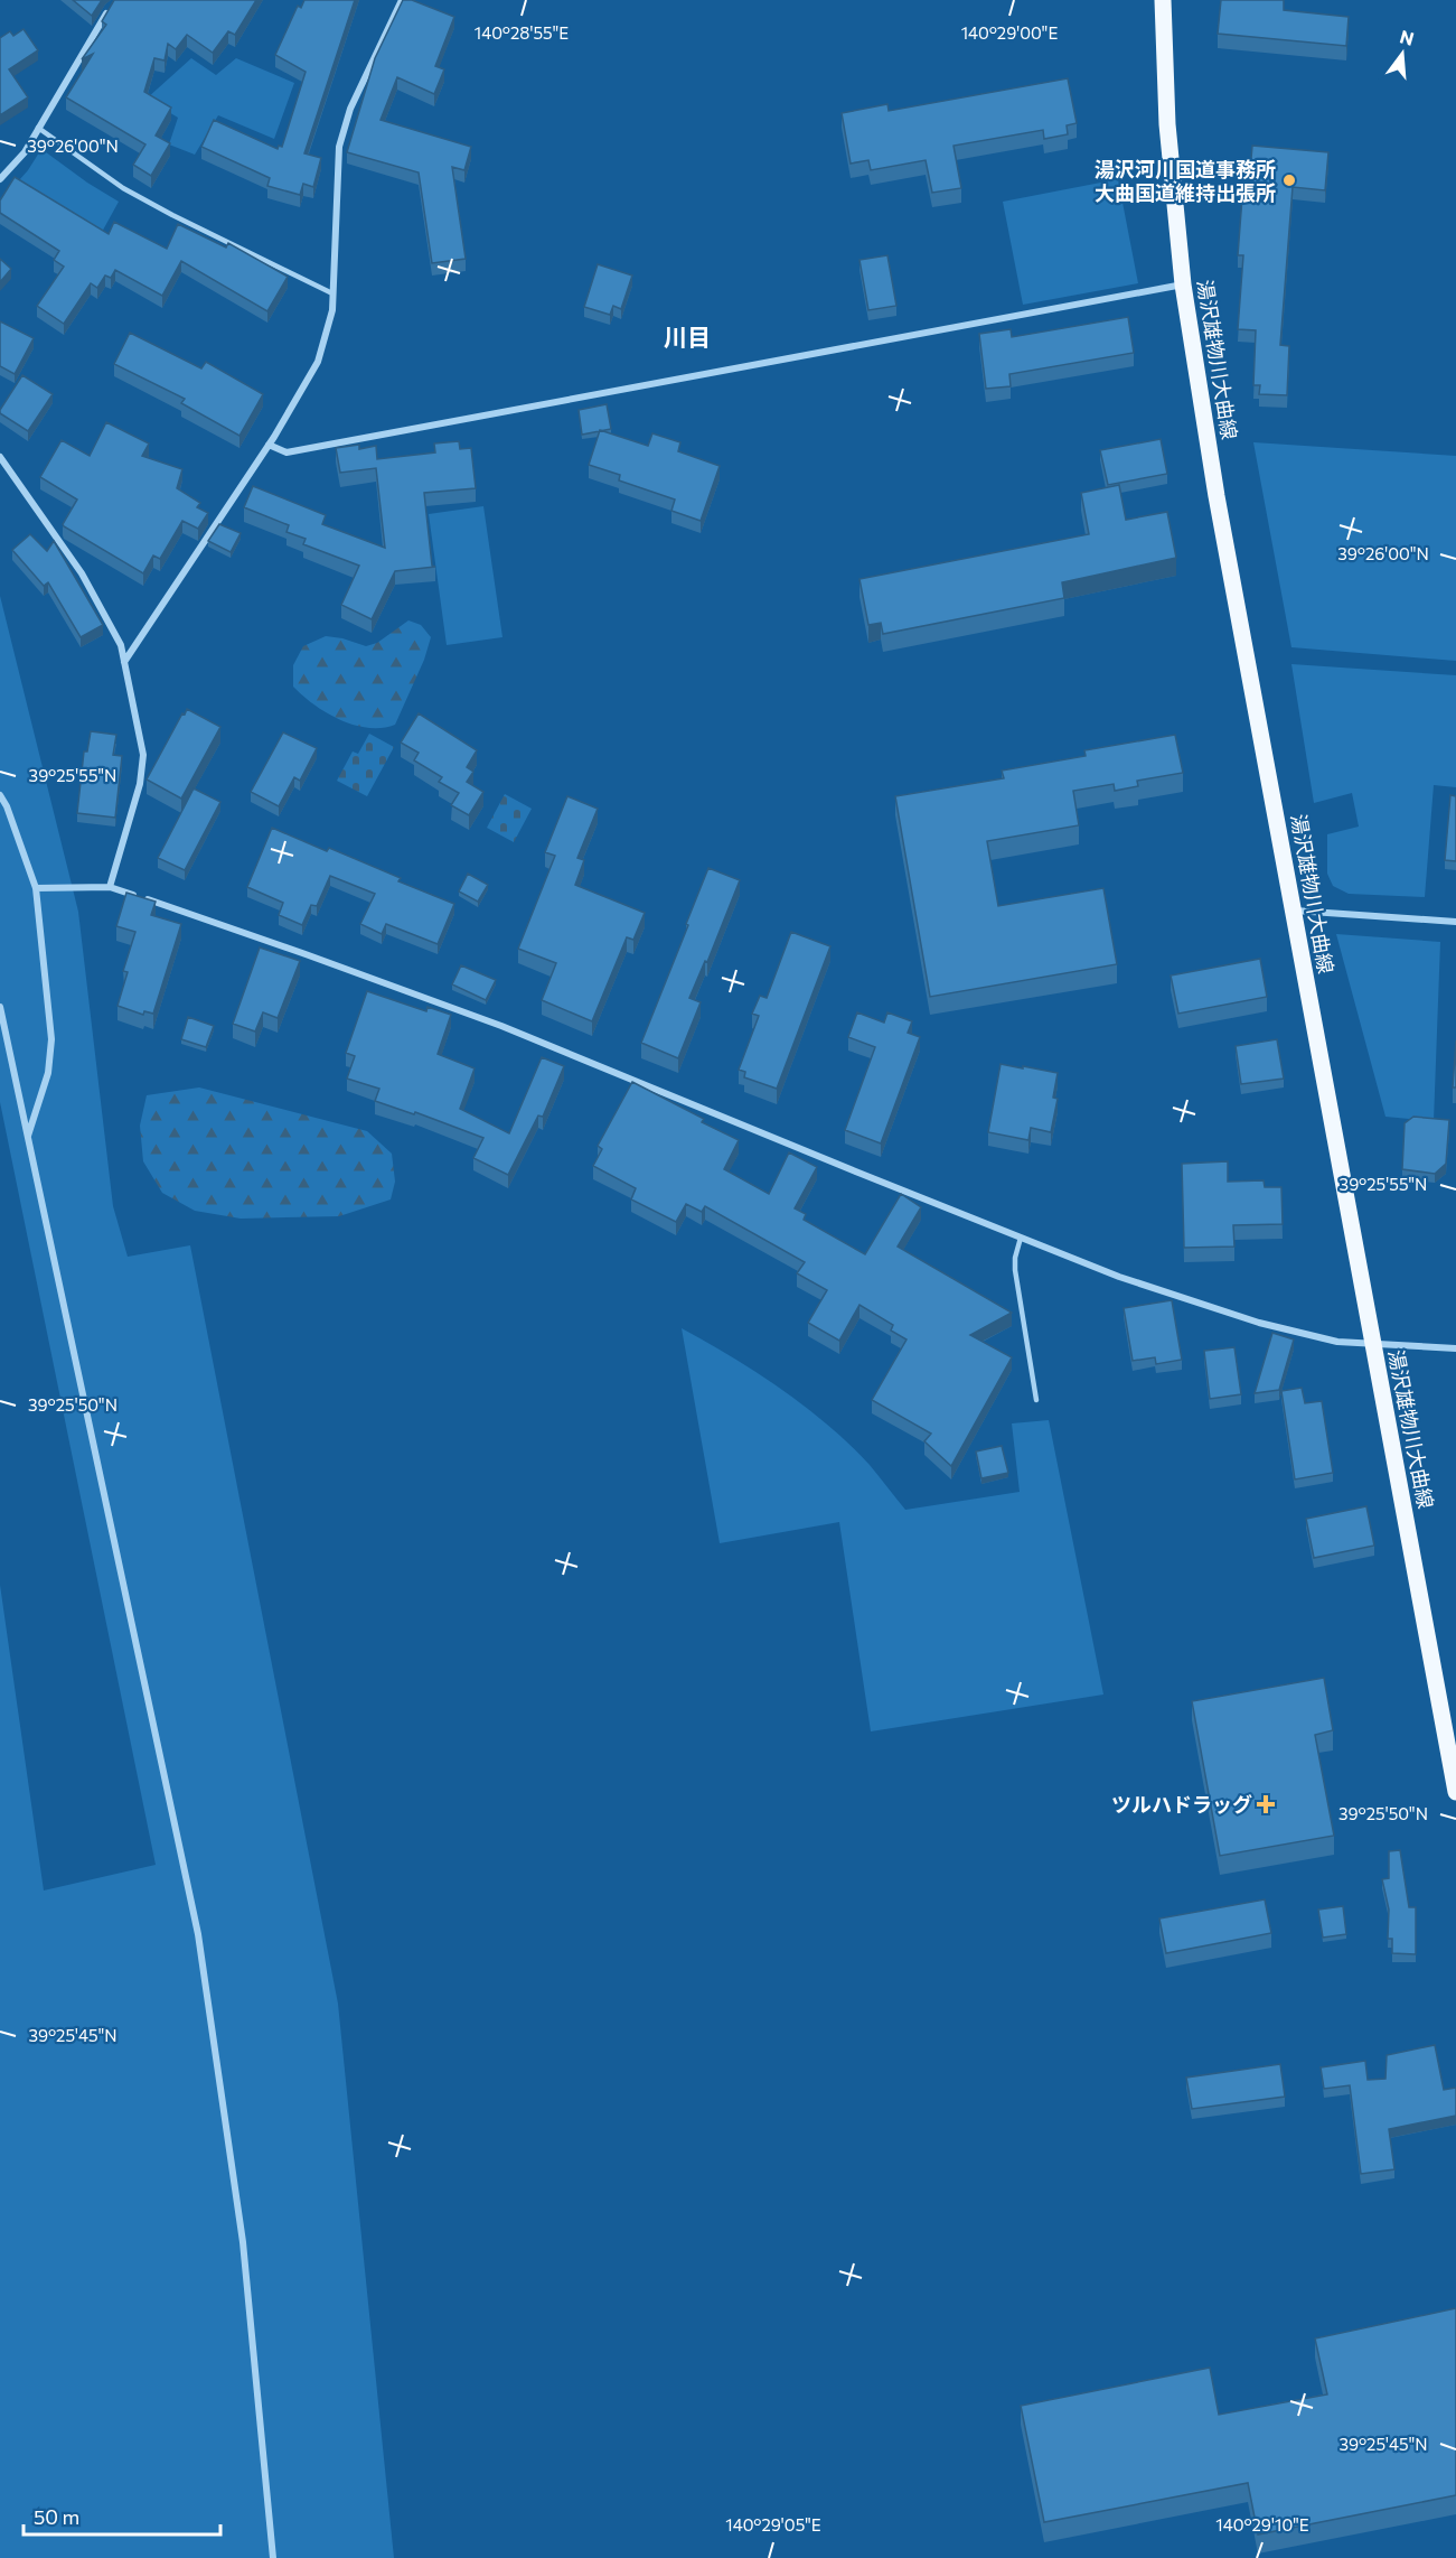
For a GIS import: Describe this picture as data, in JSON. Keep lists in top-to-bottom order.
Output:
{
  "streets": {
    "main road": ["湯沢雄物川大曲線"]
  },
  "districts": ["川目"],
  "places": {
    "other": ["湯沢河川国道事務所 大曲国道維持出張所"],
    "health": ["ツルハドラッグ"]
  },
  "scale_bar": "50 m",
  "north": "top",
  "coordinates": [
    "140°28'55\"E",
    "140°29'00\"E",
    "39°26'00\"N",
    "39°25'55\"N",
    "39°25'50\"N",
    "39°25'45\"N",
    "140°29'05\"E",
    "140°29'10\"E"
  ]
}
